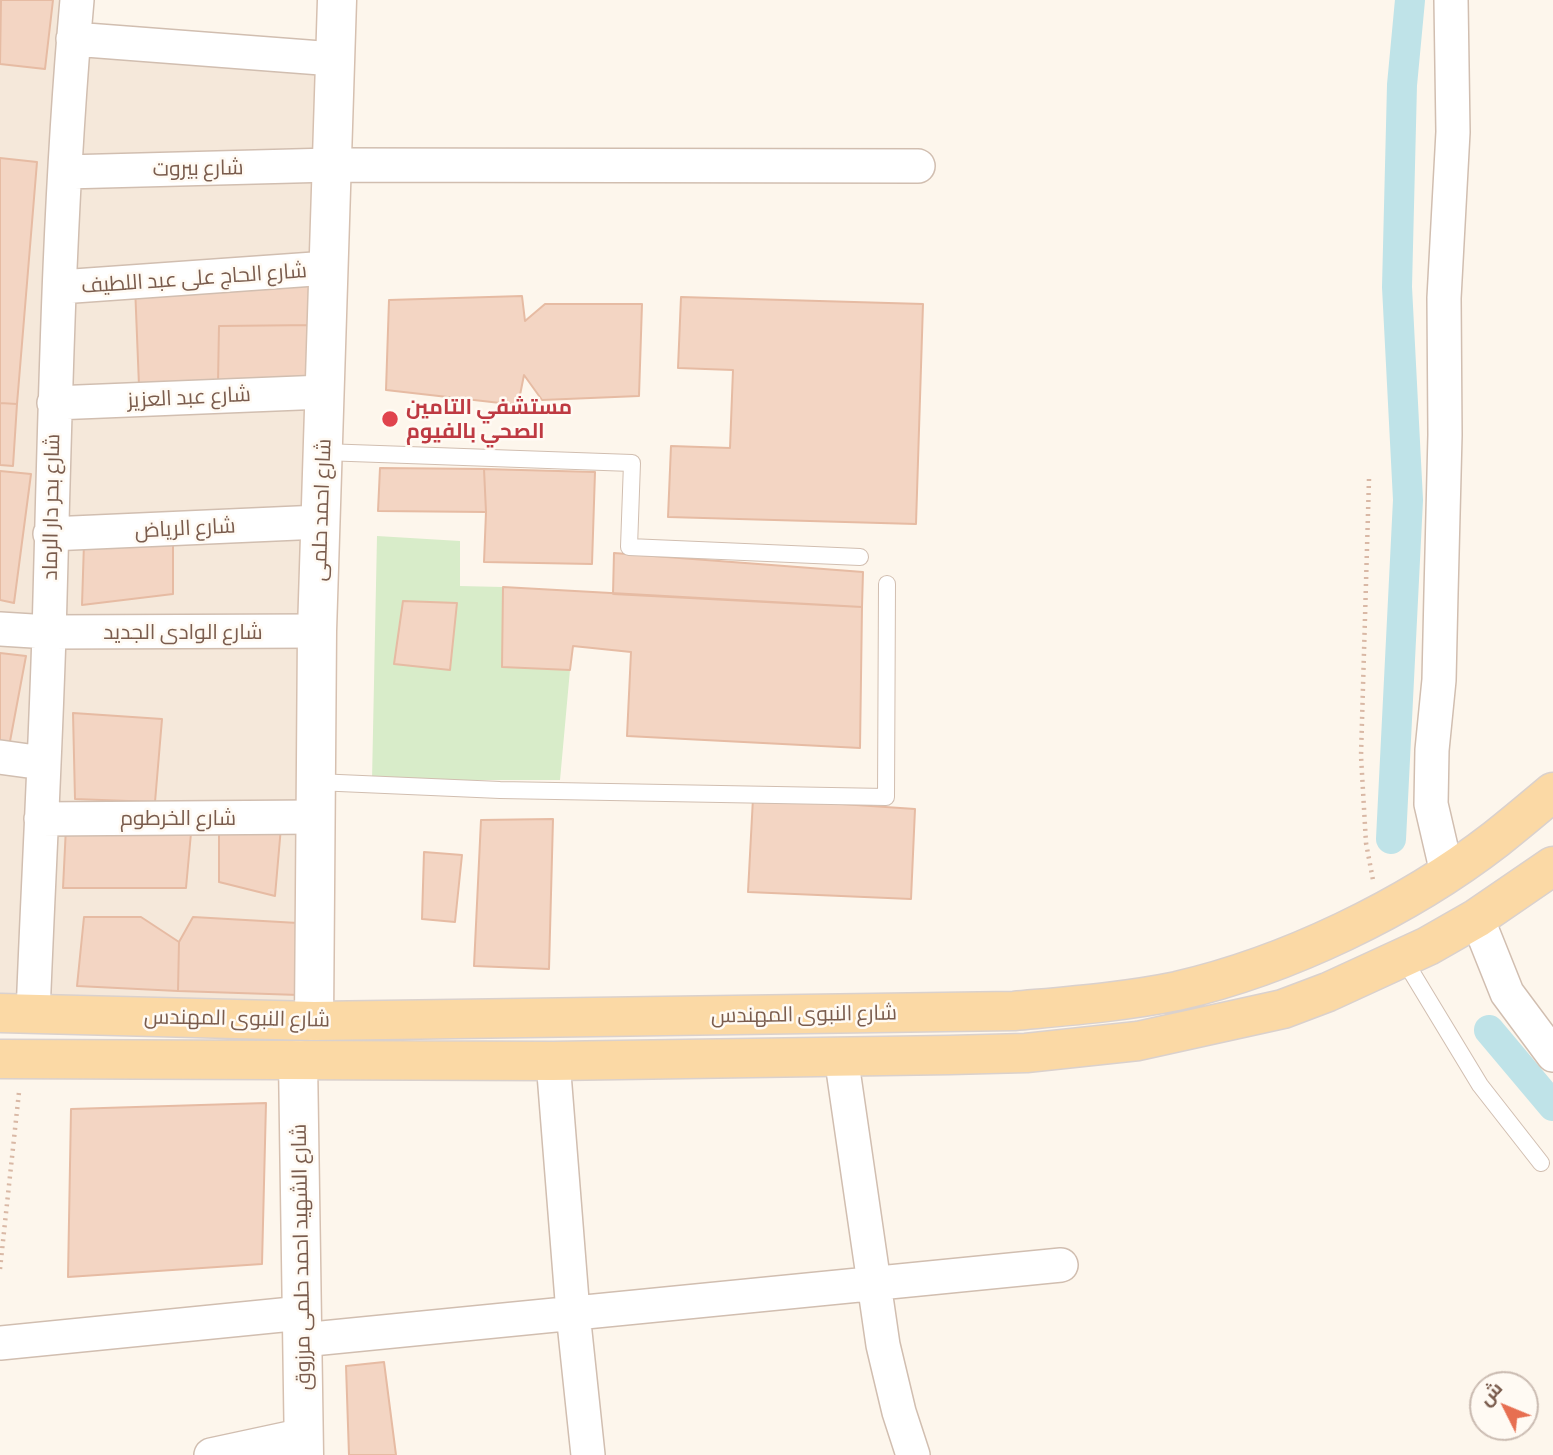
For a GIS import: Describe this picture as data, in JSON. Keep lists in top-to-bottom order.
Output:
{
  "streets": {
    "main road": ["شارع احمد حلمى", "شارع النبوى المهندس", "شارع الشهيد احمد حلمى مرزوق"],
    "street": [
      "شارع بيروت",
      "شارع الحاج على عبد اللطيف",
      "شارع عبد العزيز",
      "شارع بحر دار الرماد",
      "شارع الرياض",
      "شارع الوادى الجديد",
      "شارع الخرطوم"
    ]
  },
  "crossings": [
    ["شارع بيروت", "شارع بحر دار الرماد"],
    ["شارع بيروت", "شارع احمد حلمى"],
    ["شارع الحاج على عبد اللطيف", "شارع بحر دار الرماد"],
    ["شارع الحاج على عبد اللطيف", "شارع احمد حلمى"],
    ["شارع عبد العزيز", "شارع بحر دار الرماد"],
    ["شارع عبد العزيز", "شارع احمد حلمى"],
    ["شارع بحر دار الرماد", "شارع الرياض"],
    ["شارع بحر دار الرماد", "شارع الوادى الجديد"],
    ["شارع بحر دار الرماد", "شارع الخرطوم"],
    ["شارع بحر دار الرماد", "شارع النبوى المهندس"],
    ["شارع احمد حلمى", "شارع الرياض"],
    ["شارع احمد حلمى", "شارع الوادى الجديد"],
    ["شارع احمد حلمى", "شارع الخرطوم"],
    ["شارع احمد حلمى", "شارع النبوى المهندس"],
    ["شارع النبوى المهندس", "شارع الشهيد احمد حلمى مرزوق"]
  ],
  "places": ["مستشفي التامين الصحي بالفيوم"],
  "north": "top left"
}
